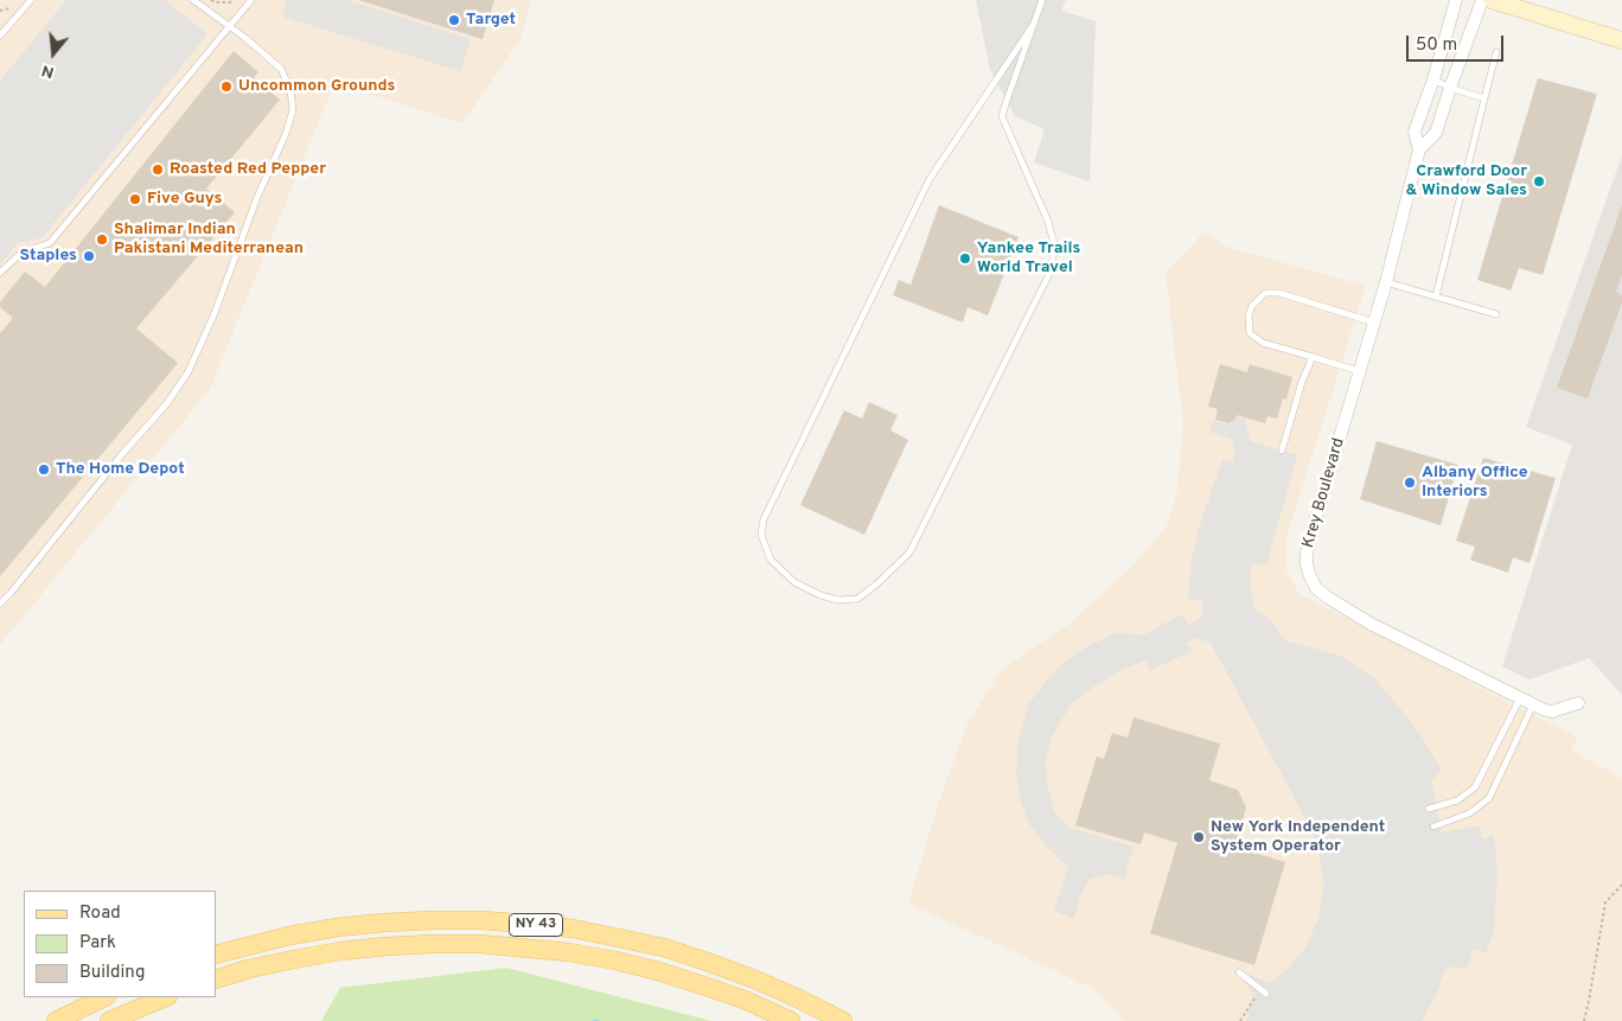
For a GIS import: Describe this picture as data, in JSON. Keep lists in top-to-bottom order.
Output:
{
  "streets": {
    "main road": ["NY 43"],
    "street": ["Krey Boulevard"]
  },
  "places": [
    "Target",
    "Uncommon Grounds",
    "Roasted Red Pepper",
    "Crawford Door & Window Sales",
    "Five Guys",
    "Shalimar Indian Pakistani Mediterranean",
    "Staples",
    "Yankee Trails World Travel",
    "The Home Depot",
    "Albany Office Interiors",
    "New York Independent System Operator"
  ],
  "legend": ["Road", "Park", "Building"],
  "scale_bar": "50 m",
  "north": "bottom"
}
